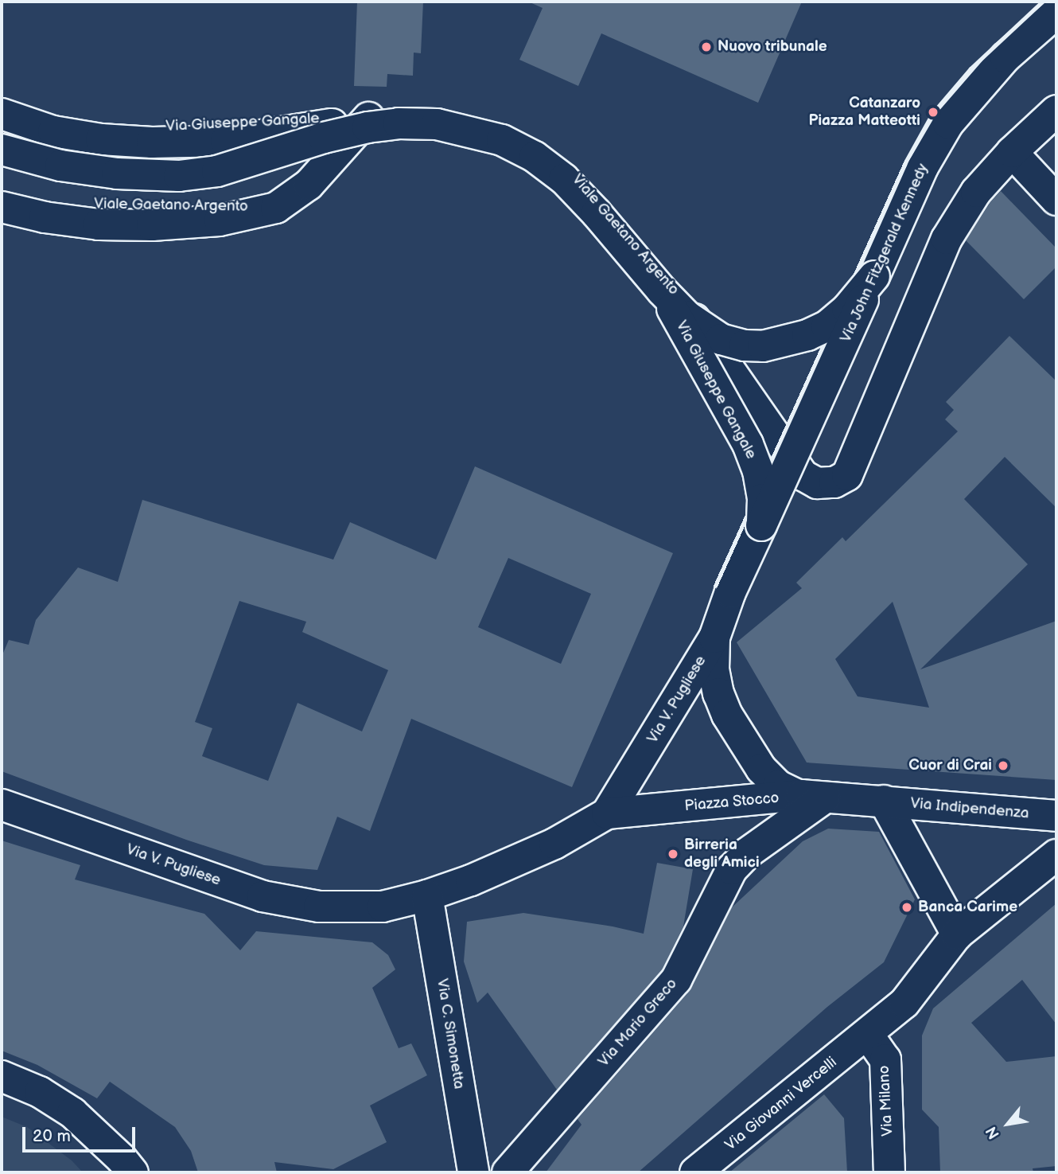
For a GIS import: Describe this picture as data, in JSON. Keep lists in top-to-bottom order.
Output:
{
  "streets": {
    "street": [
      "Via Giuseppe Gangale",
      "Viale Gaetano Argento",
      "Via John Fitzgerald Kennedy",
      "Via V. Pugliese",
      "Piazza Stocco",
      "Via Indipendenza",
      "Via Mario Greco",
      "Via C. Simonetta",
      "Via Milano",
      "Via Giovanni Vercelli"
    ]
  },
  "crossings": [
    ["Via Giuseppe Gangale", "Viale Gaetano Argento"],
    ["Via Giuseppe Gangale", "Via John Fitzgerald Kennedy"],
    ["Via Giuseppe Gangale", "Via V. Pugliese"],
    ["Via John Fitzgerald Kennedy", "Via V. Pugliese"],
    ["Via V. Pugliese", "Piazza Stocco"],
    ["Via V. Pugliese", "Via C. Simonetta"],
    ["Piazza Stocco", "Via Indipendenza"],
    ["Piazza Stocco", "Via Mario Greco"],
    ["Via Indipendenza", "Via Mario Greco"],
    ["Via Milano", "Via Giovanni Vercelli"]
  ],
  "places": [
    "Nuovo tribunale",
    "Catanzaro Piazza Matteotti",
    "Cuor di Crai",
    "Birreria degli Amici",
    "Banca Carime"
  ],
  "scale_bar": "20 m",
  "north": "bottom left"
}
